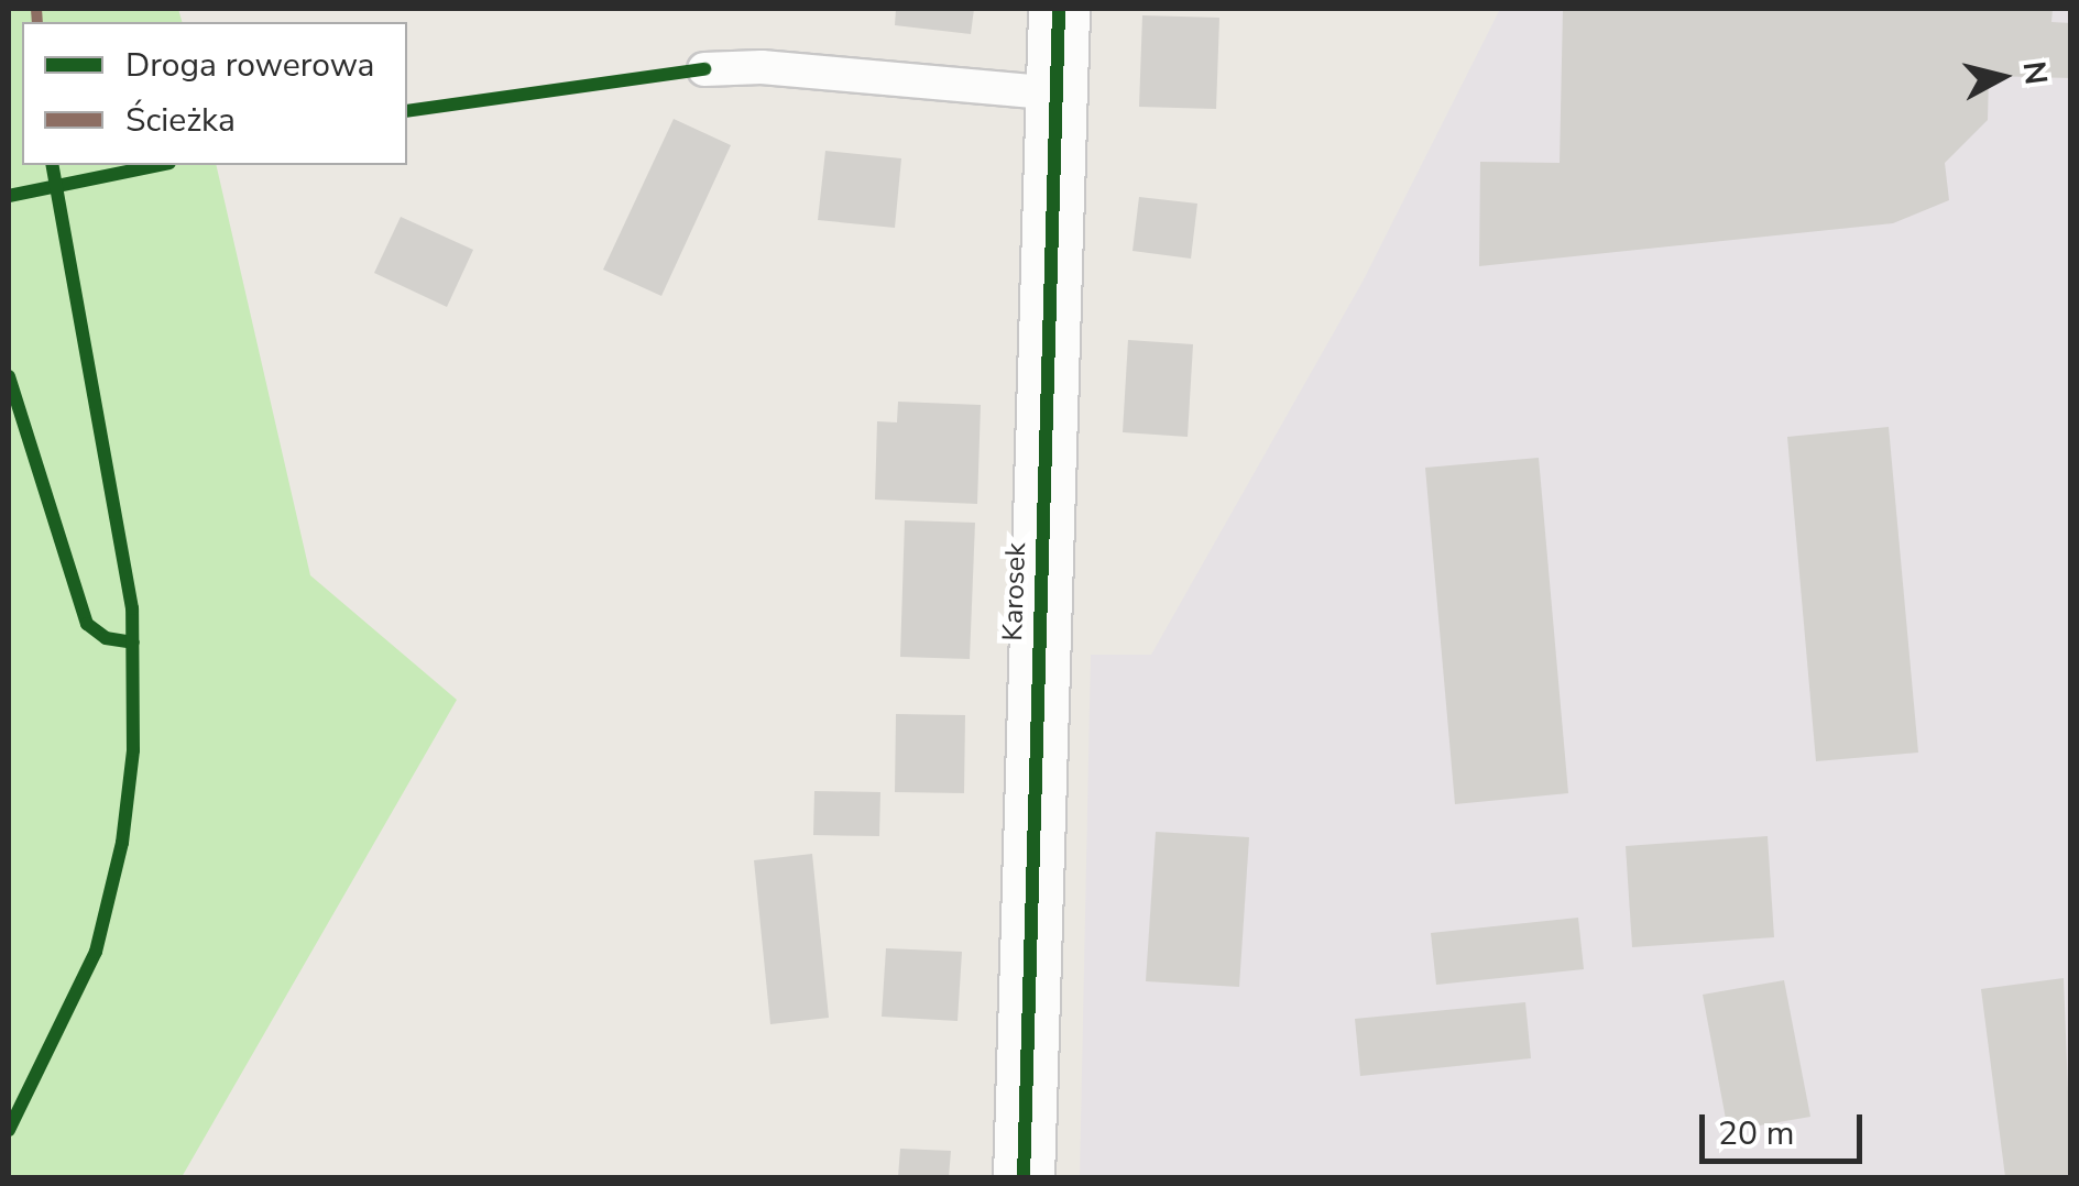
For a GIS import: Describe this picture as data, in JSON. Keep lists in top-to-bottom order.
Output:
{
  "streets": {
    "street": ["Karosek"]
  },
  "legend": ["Droga rowerowa", "Ścieżka"],
  "scale_bar": "20 m",
  "north": "right"
}
